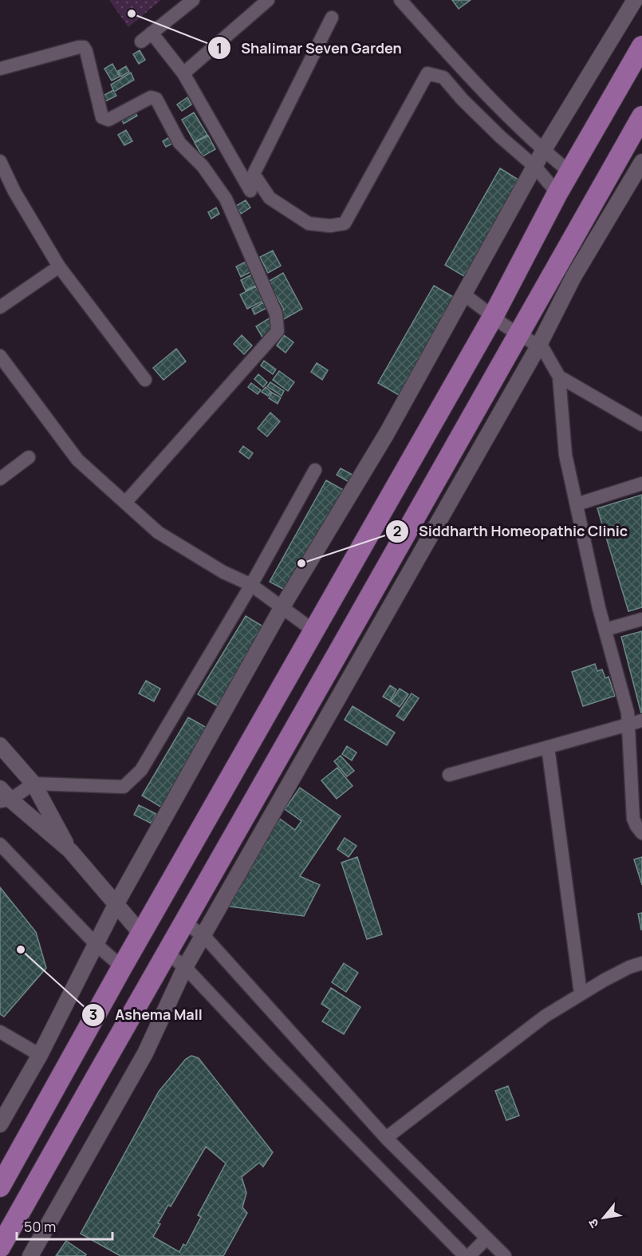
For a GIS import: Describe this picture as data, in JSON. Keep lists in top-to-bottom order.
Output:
{
  "places": ["Shalimar Seven Garden", "Siddharth Homeopathic Clinic", "Ashema Mall"],
  "scale_bar": "50 m",
  "north": "bottom left"
}
